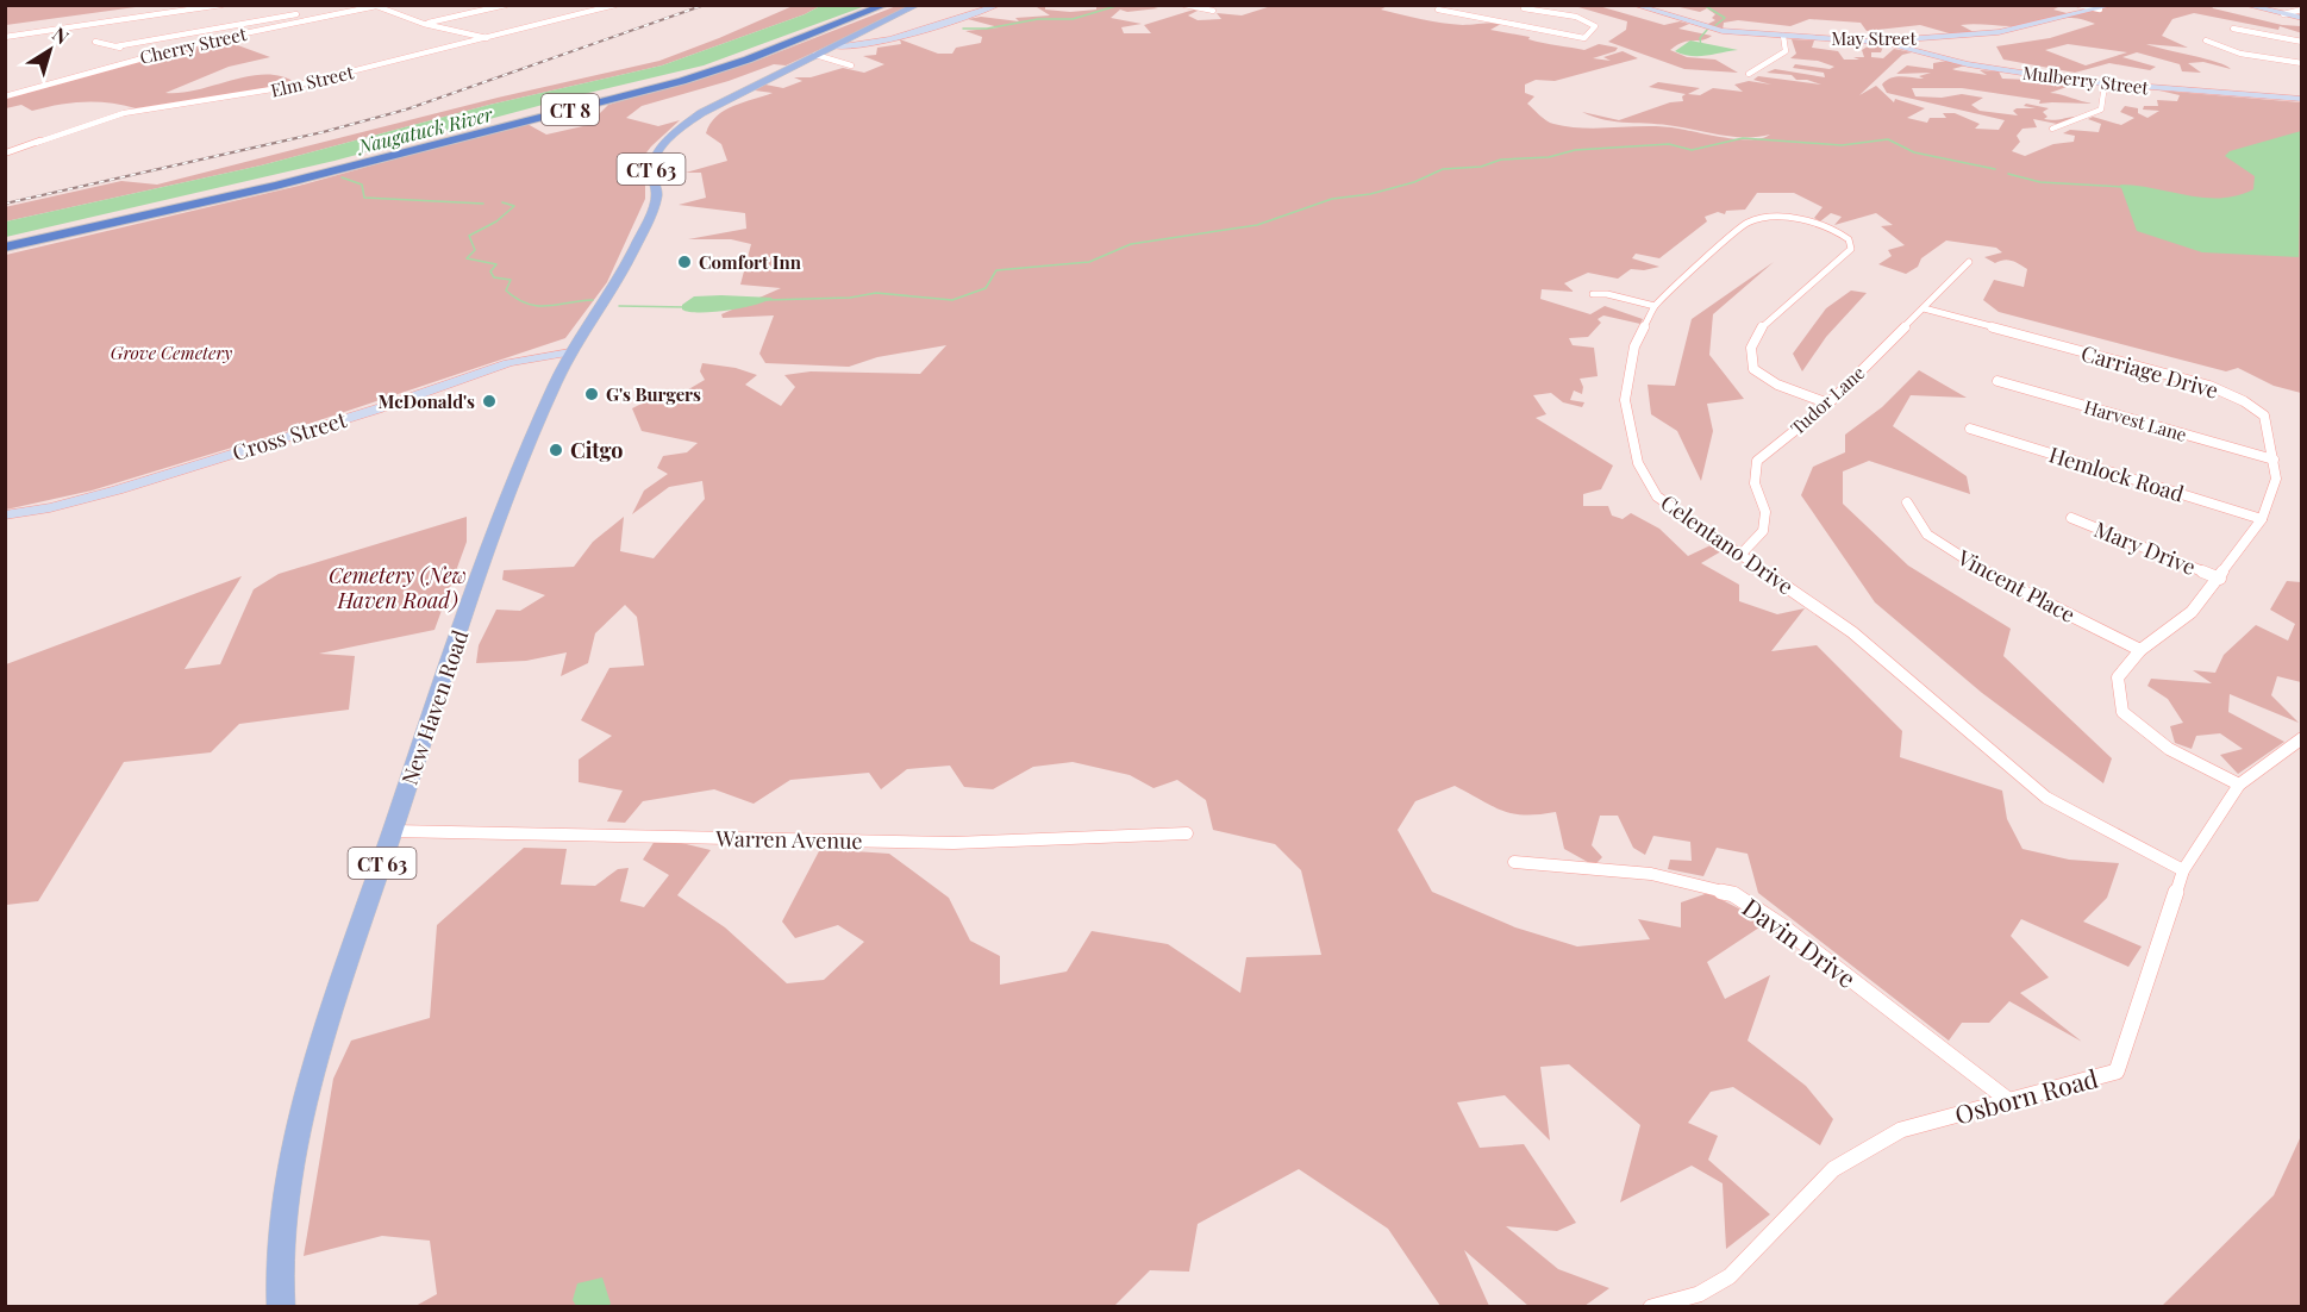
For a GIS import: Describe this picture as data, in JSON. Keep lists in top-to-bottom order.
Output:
{
  "streets": {
    "highway": ["CT 8"],
    "main road": ["CT 63", "New Haven Road"],
    "street": [
      "May Street",
      "Cherry Street",
      "Mulberry Street",
      "Elm Street",
      "Carriage Drive",
      "Tudor Lane",
      "Harvest Lane",
      "Cross Street",
      "Hemlock Road",
      "Celentano Drive",
      "Mary Drive",
      "Vincent Place",
      "Warren Avenue",
      "Davin Drive",
      "Osborn Road"
    ]
  },
  "crossings": [
    ["May Street", "Mulberry Street"],
    ["CT 63", "New Haven Road"],
    ["Carriage Drive", "Tudor Lane"],
    ["Carriage Drive", "Harvest Lane"],
    ["Carriage Drive", "Hemlock Road"],
    ["Carriage Drive", "Mary Drive"],
    ["Carriage Drive", "Vincent Place"],
    ["Carriage Drive", "Osborn Road"],
    ["Tudor Lane", "Celentano Drive"],
    ["Cross Street", "New Haven Road"],
    ["Celentano Drive", "Osborn Road"],
    ["New Haven Road", "Warren Avenue"],
    ["Davin Drive", "Osborn Road"]
  ],
  "water": ["Naugatuck River"],
  "parks": ["Grove Cemetery", "Cemetery (New Haven Road)"],
  "places": [
    "Comfort Inn",
    "G's Burgers",
    "McDonald's",
    "Citgo"
  ],
  "north": "top right"
}
